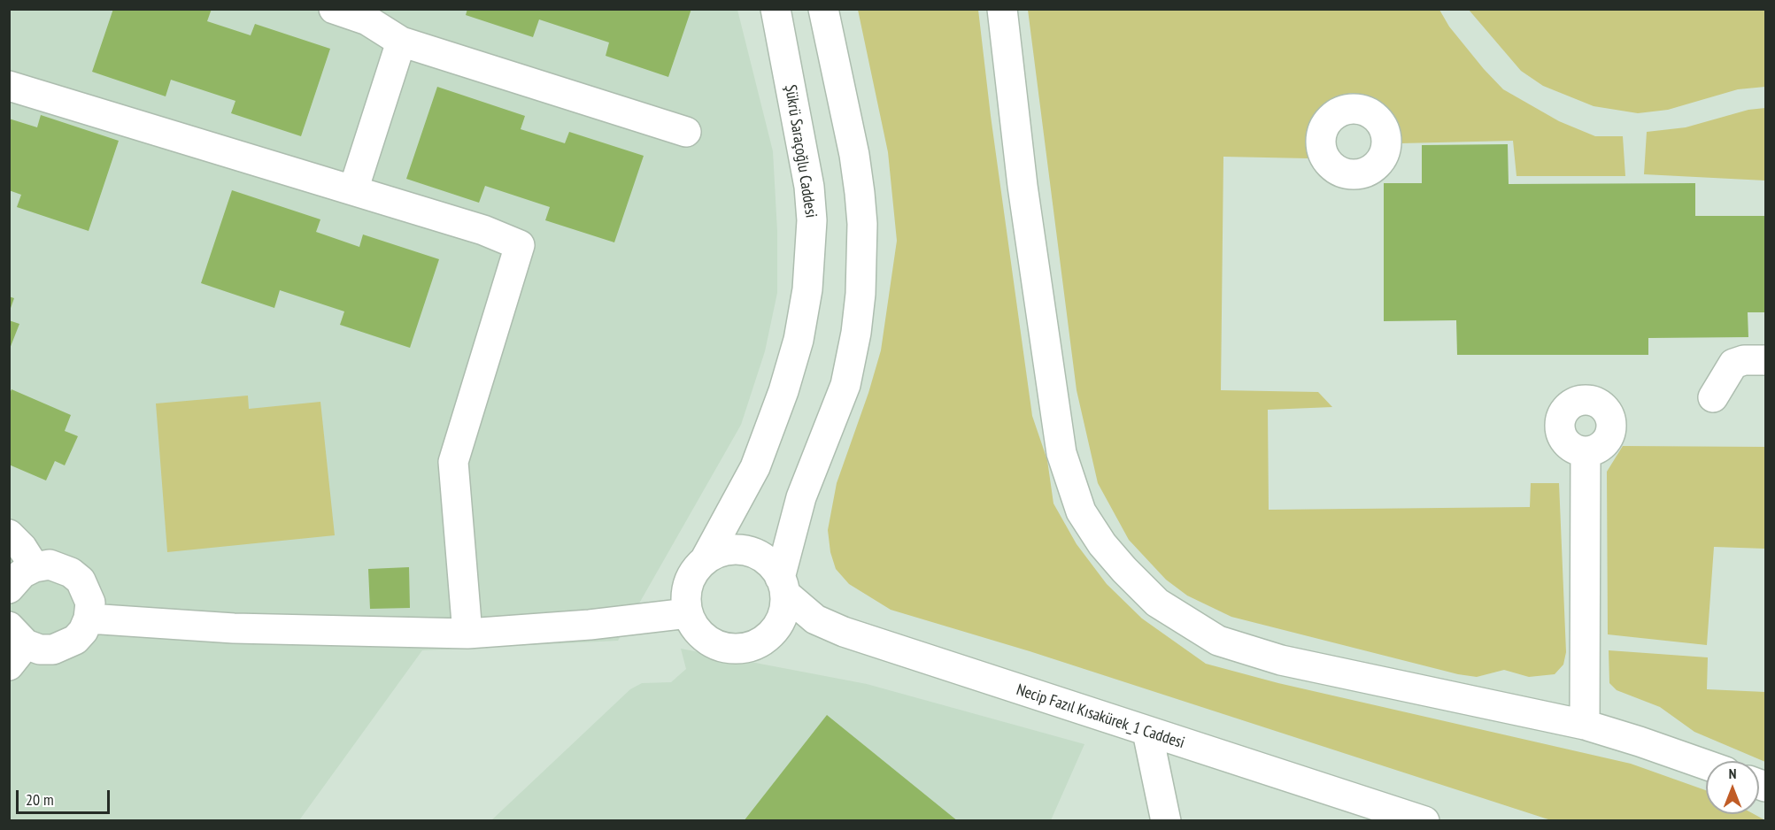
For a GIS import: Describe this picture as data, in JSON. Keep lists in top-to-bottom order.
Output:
{
  "streets": {
    "street": ["Şükrü Saraçoğlu Caddesi", "Necip Fazıl Kısakürek_1 Caddesi"]
  },
  "crossings": [
    ["Şükrü Saraçoğlu Caddesi", "Necip Fazıl Kısakürek_1 Caddesi"]
  ],
  "scale_bar": "20 m",
  "north": "top"
}
